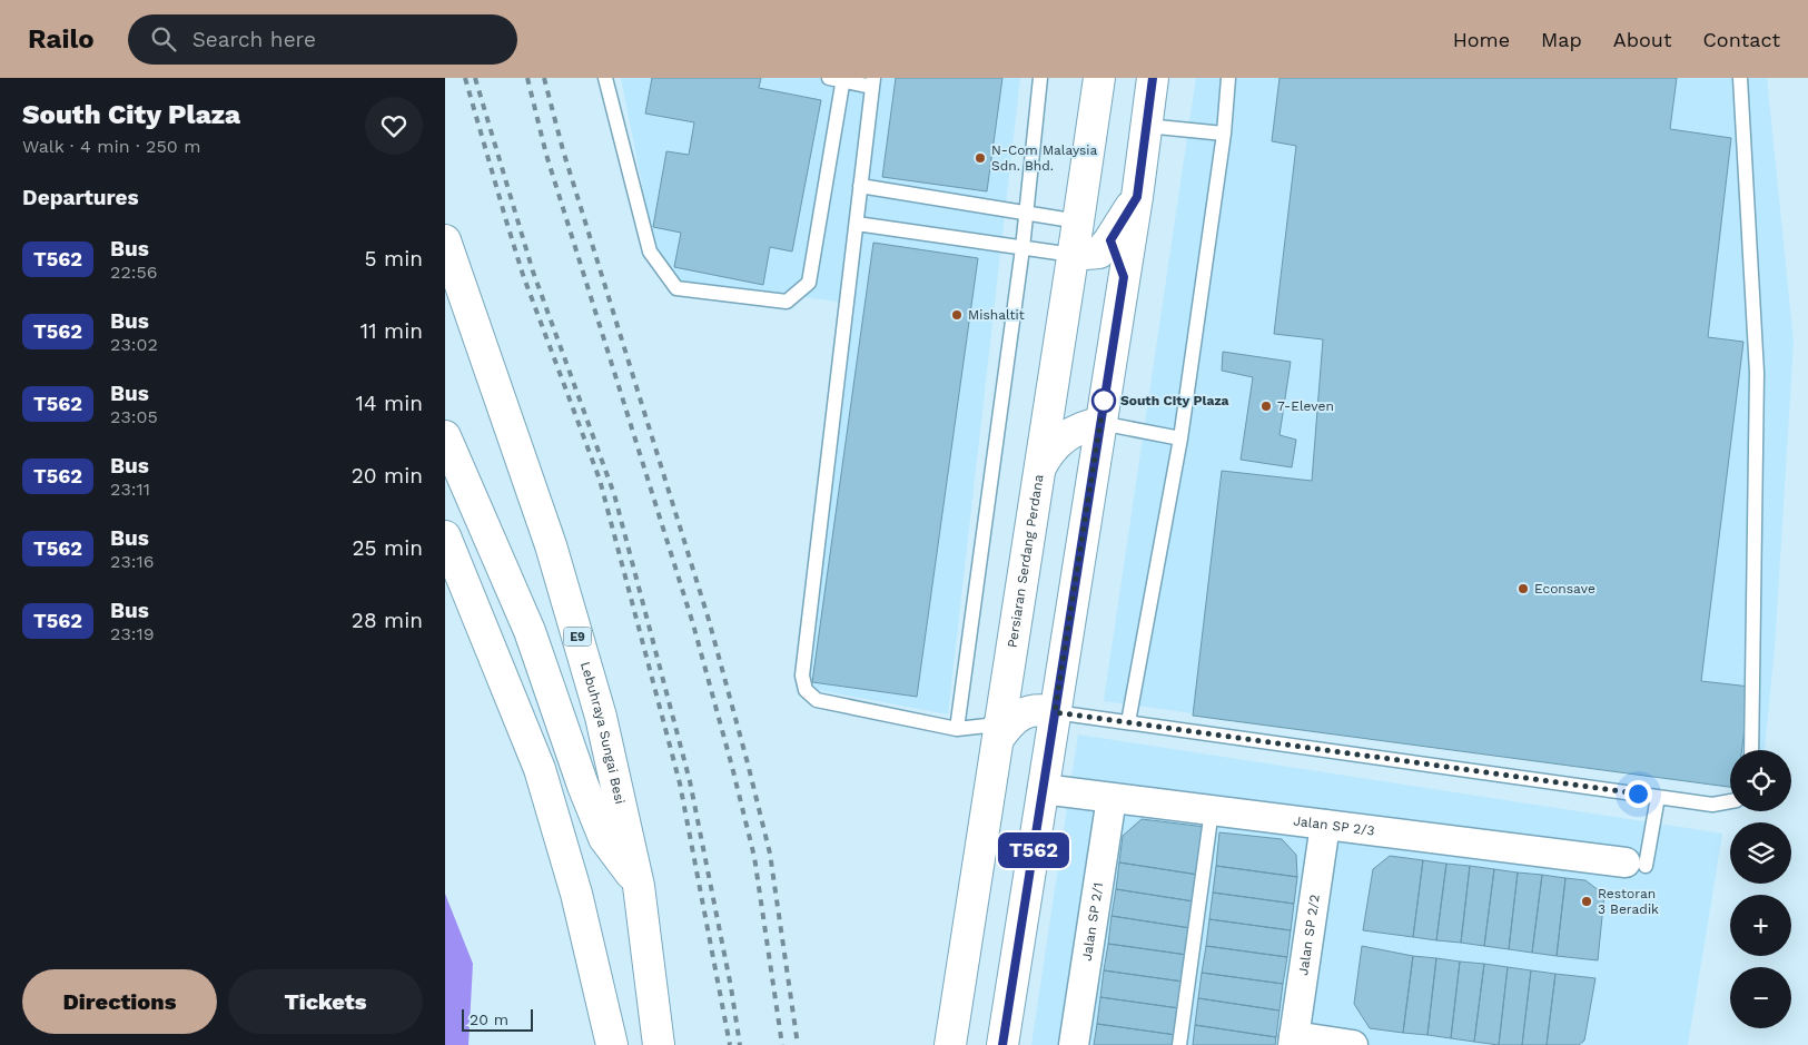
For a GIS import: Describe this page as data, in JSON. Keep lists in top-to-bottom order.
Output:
{
  "streets": {
    "main road": ["Persiaran Serdang Perdana", "E9", "Lebuhraya Sungai Besi"],
    "street": ["Jalan SP 2/3", "Jalan SP 2/1", "Jalan SP 2/2"]
  },
  "crossings": [
    ["Jalan SP 2/3", "Jalan SP 2/1"],
    ["Jalan SP 2/3", "Jalan SP 2/2"]
  ],
  "places": [
    "N-Com Malaysia Sdn. Bhd.",
    "Mishaltit",
    "South City Plaza",
    "7-Eleven",
    "Econsave",
    "Restoran 3 Beradik"
  ],
  "lines": ["bus line T562"],
  "scale_bar": "20 m",
  "page": {
    "header": "Railo",
    "search": "Search here",
    "nav": [
      "Home",
      "Map",
      "About",
      "Contact"
    ],
    "heading": [
      ["South City Plaza", "Walk · 4 min · 250 m"],
      "Departures"
    ],
    "on_map": "T562",
    "list": [
      {
        "mark": "T562",
        "name": "Bus",
        "note": "22:56",
        "value": "5 min"
      },
      {
        "mark": "T562",
        "name": "Bus",
        "note": "23:02",
        "value": "11 min"
      },
      {
        "mark": "T562",
        "name": "Bus",
        "note": "23:05",
        "value": "14 min"
      },
      {
        "mark": "T562",
        "name": "Bus",
        "note": "23:11",
        "value": "20 min"
      },
      {
        "mark": "T562",
        "name": "Bus",
        "note": "23:16",
        "value": "25 min"
      },
      {
        "mark": "T562",
        "name": "Bus",
        "note": "23:19",
        "value": "28 min"
      }
    ],
    "map_buttons": ["+", "−"],
    "buttons": ["Directions", "Tickets"],
    "scale": "20 m"
  }
}
